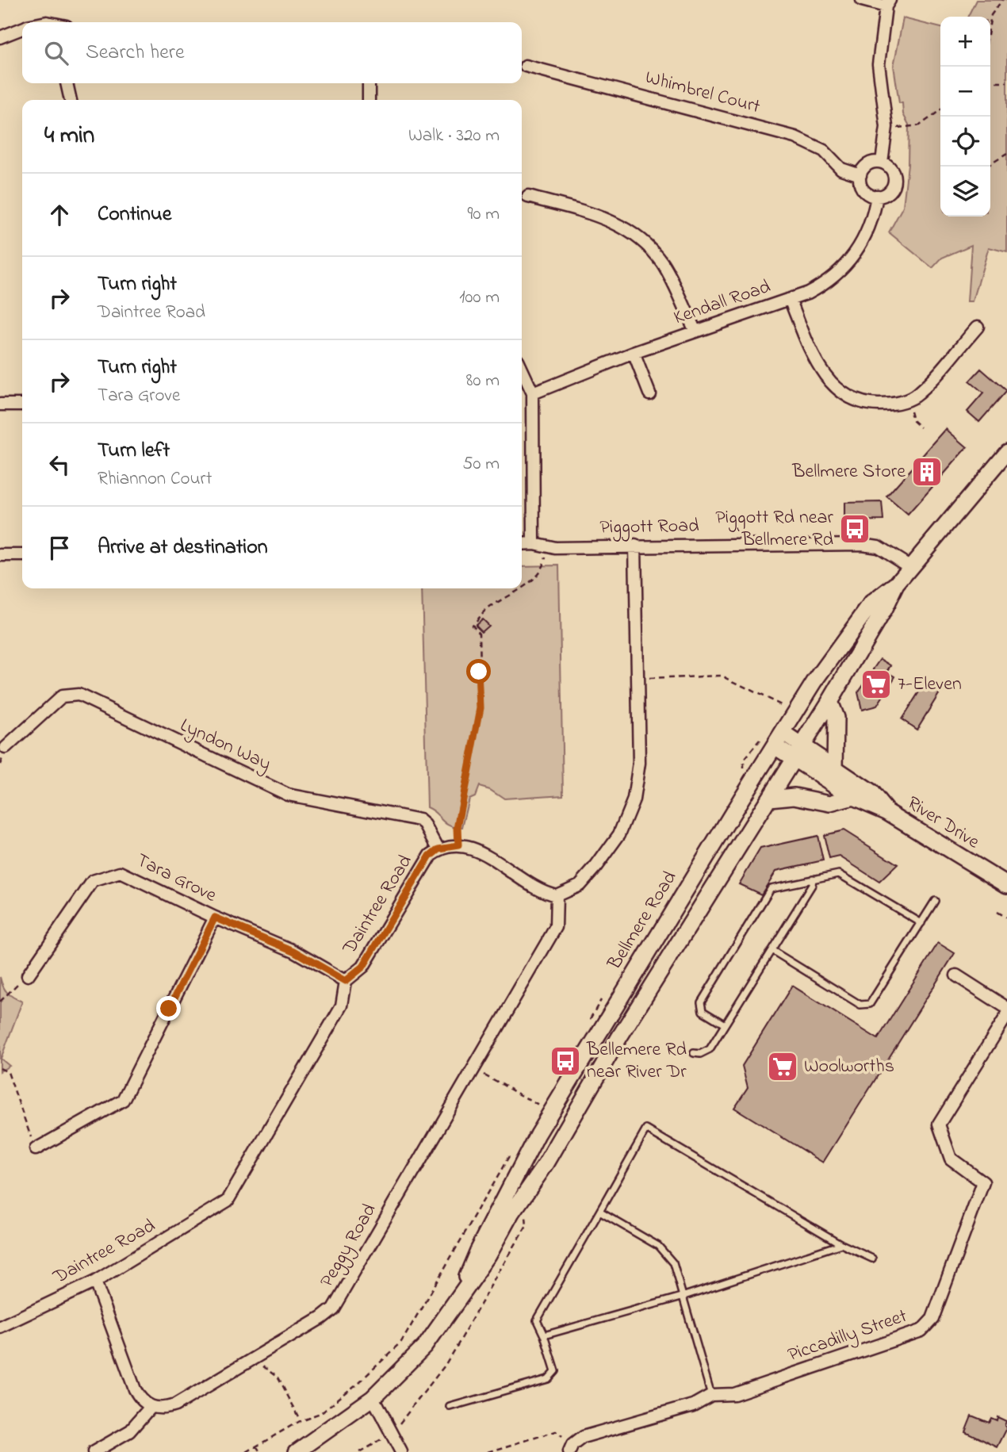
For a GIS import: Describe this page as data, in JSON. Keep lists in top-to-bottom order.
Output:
{
  "streets": {
    "street": [
      "Whimbrel Court",
      "Kendall Road",
      "Piggott Road",
      "Lyndon Way",
      "River Drive",
      "Tara Grove",
      "Daintree Road",
      "Bellmere Road",
      "Peggy Road",
      "Piccadilly Street"
    ]
  },
  "crossings": [
    ["Whimbrel Court", "Kendall Road"],
    ["Piggott Road", "Bellmere Road"],
    ["Lyndon Way", "Daintree Road"],
    ["River Drive", "Bellmere Road"],
    ["Tara Grove", "Daintree Road"],
    ["Daintree Road", "Peggy Road"]
  ],
  "places": {
    "building": ["Bellmere Store"],
    "bus stop": ["Piggott Rd near Bellmere Rd", "Bellemere Rd near River Dr"],
    "supermarket": ["7-Eleven", "Woolworths"]
  },
  "page": {
    "map_buttons": ["+", "−"],
    "search": "Search here",
    "heading": ["4 min", "Walk · 320 m"],
    "list": [
      ["Continue", "90 m"],
      ["Turn right", "Daintree Road", "100 m"],
      ["Turn right", "Tara Grove", "80 m"],
      ["Turn left", "Rhiannon Court", "50 m"],
      "Arrive at destination"
    ]
  }
}
